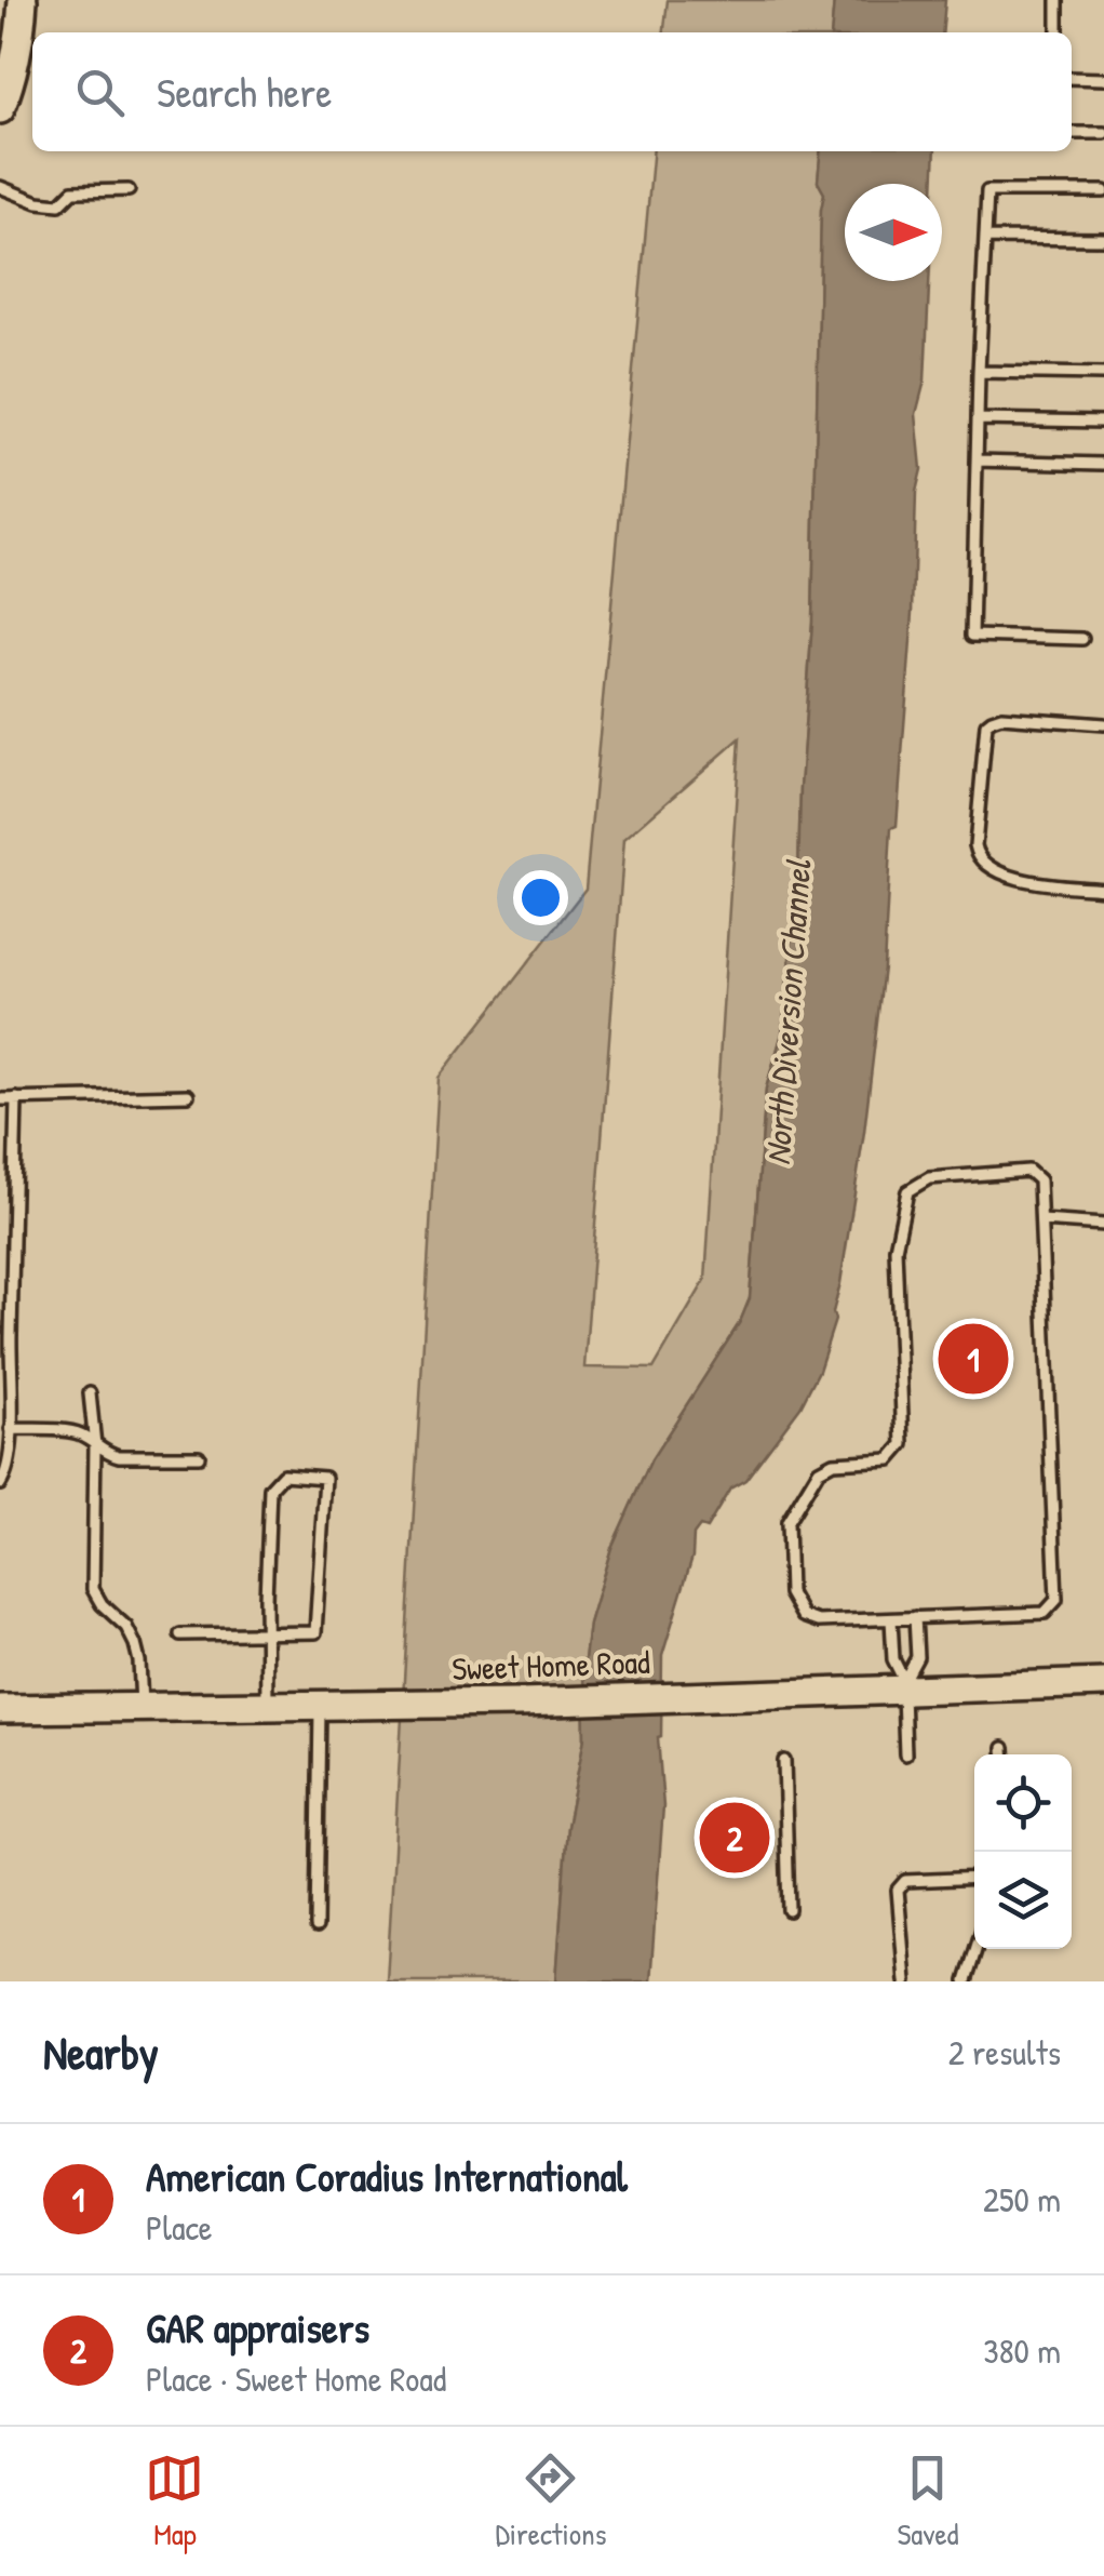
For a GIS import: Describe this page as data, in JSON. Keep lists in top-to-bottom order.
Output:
{
  "streets": {
    "main road": ["Sweet Home Road"]
  },
  "water": ["North Diversion Channel"],
  "north": "right",
  "page": {
    "search": "Search here",
    "pins": ["1", "2"],
    "heading": ["Nearby", "2 results"],
    "list": [
      {
        "mark": "1",
        "name": "American Coradius International",
        "note": "Place",
        "value": "250 m"
      },
      {
        "mark": "2",
        "name": "GAR appraisers",
        "note": "Place · Sweet Home Road",
        "value": "380 m"
      }
    ],
    "nav": ["Map", "Directions", "Saved"]
  }
}
